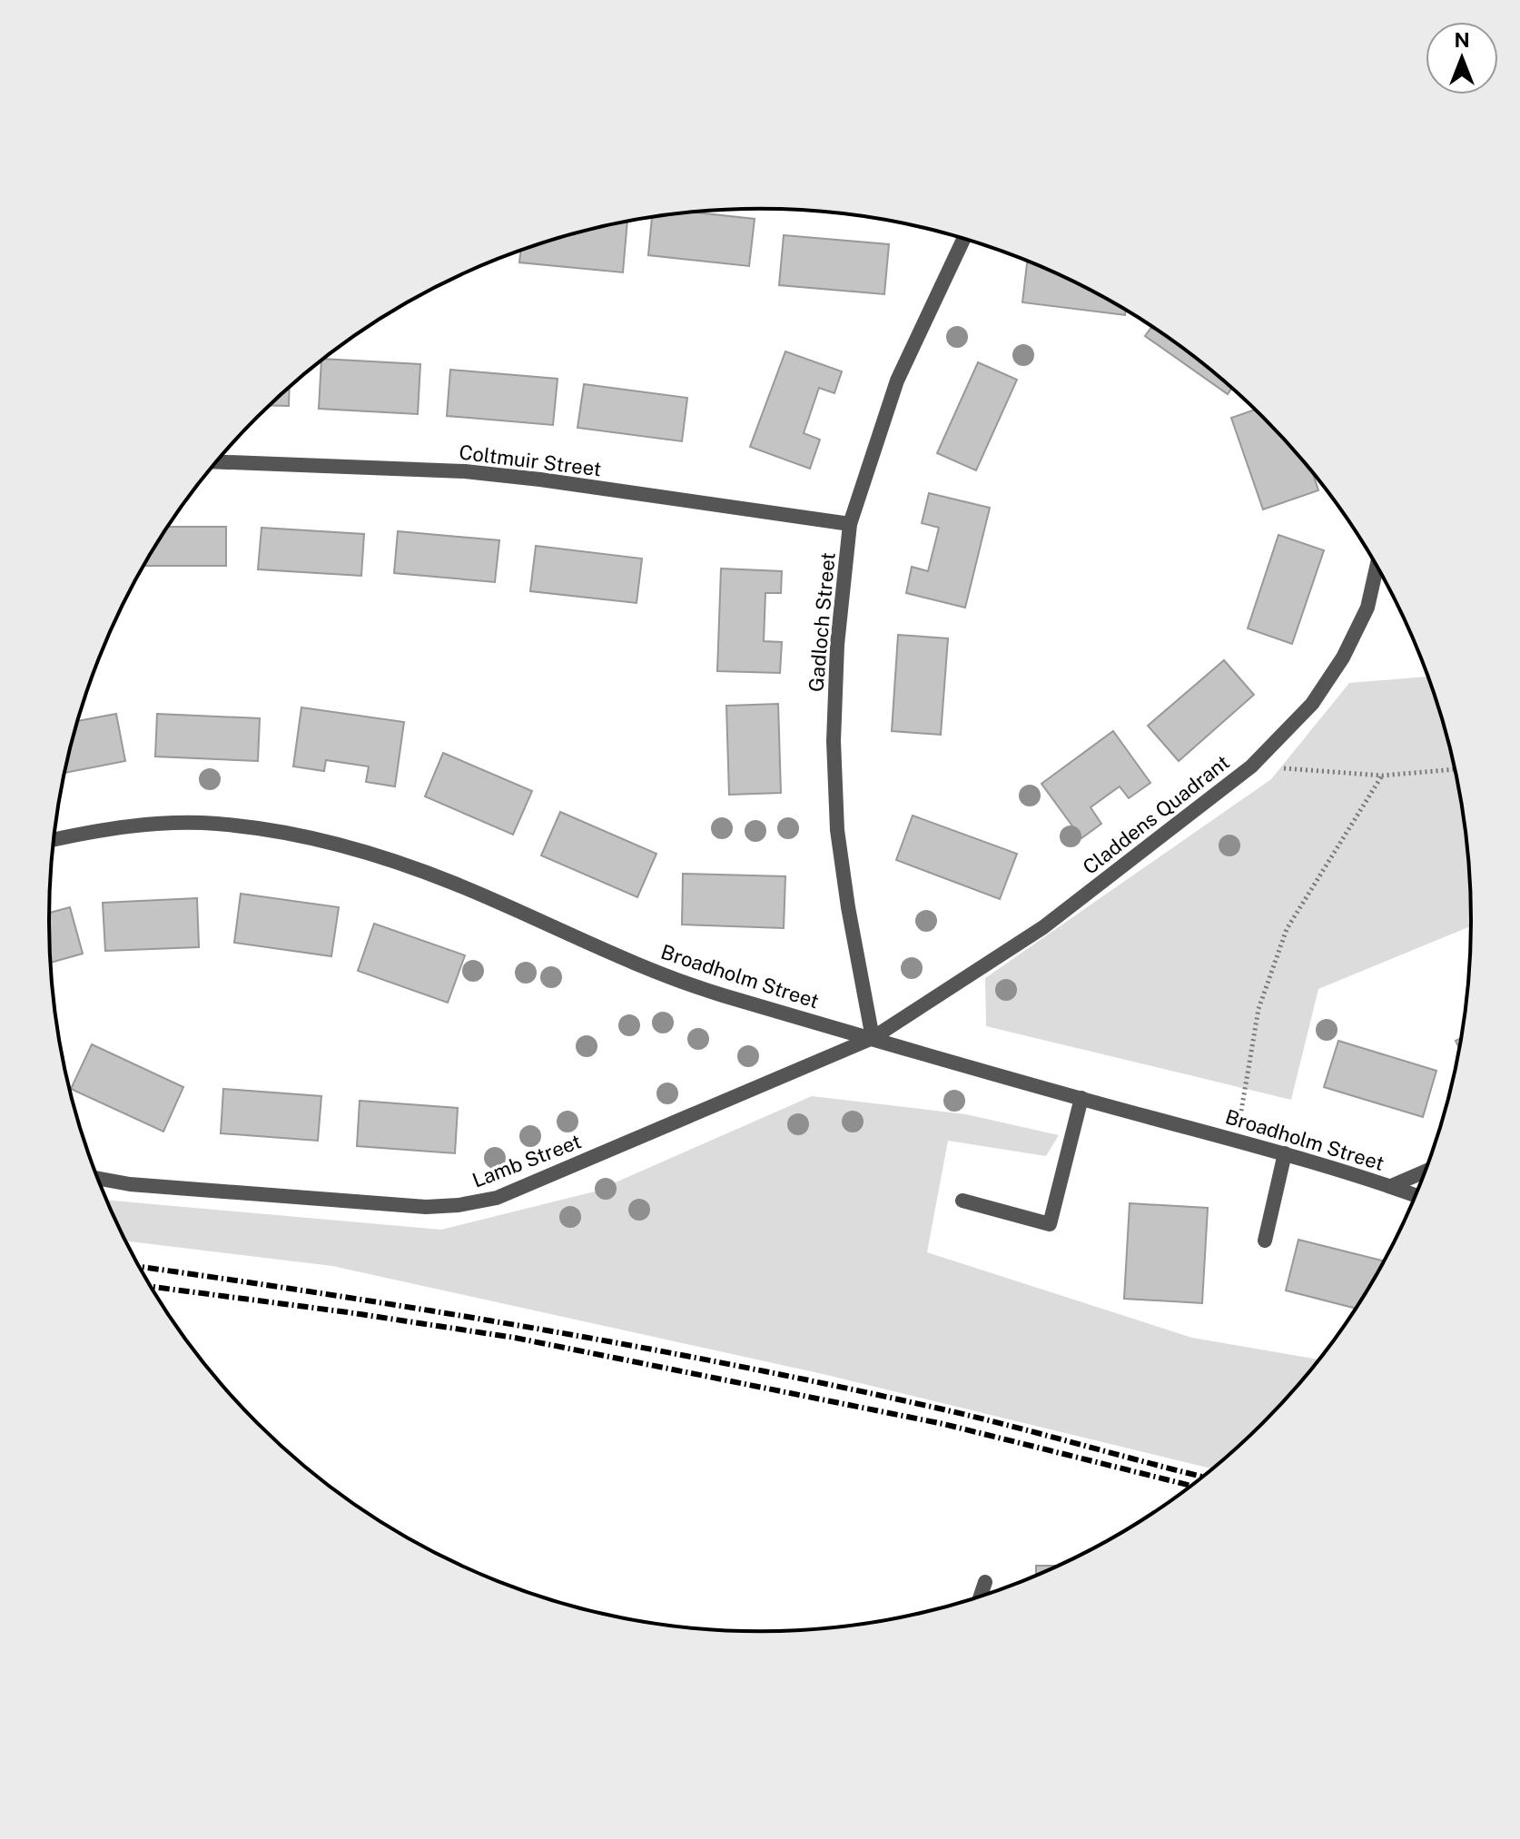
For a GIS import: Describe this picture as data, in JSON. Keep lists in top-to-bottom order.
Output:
{
  "streets": {
    "street": [
      "Coltmuir Street",
      "Gadloch Street",
      "Claddens Quadrant",
      "Broadholm Street",
      "Lamb Street"
    ]
  },
  "crossings": [
    ["Coltmuir Street", "Gadloch Street"],
    ["Gadloch Street", "Claddens Quadrant"],
    ["Gadloch Street", "Broadholm Street"],
    ["Gadloch Street", "Lamb Street"],
    ["Claddens Quadrant", "Broadholm Street"],
    ["Claddens Quadrant", "Lamb Street"],
    ["Broadholm Street", "Lamb Street"]
  ],
  "north": "top"
}
